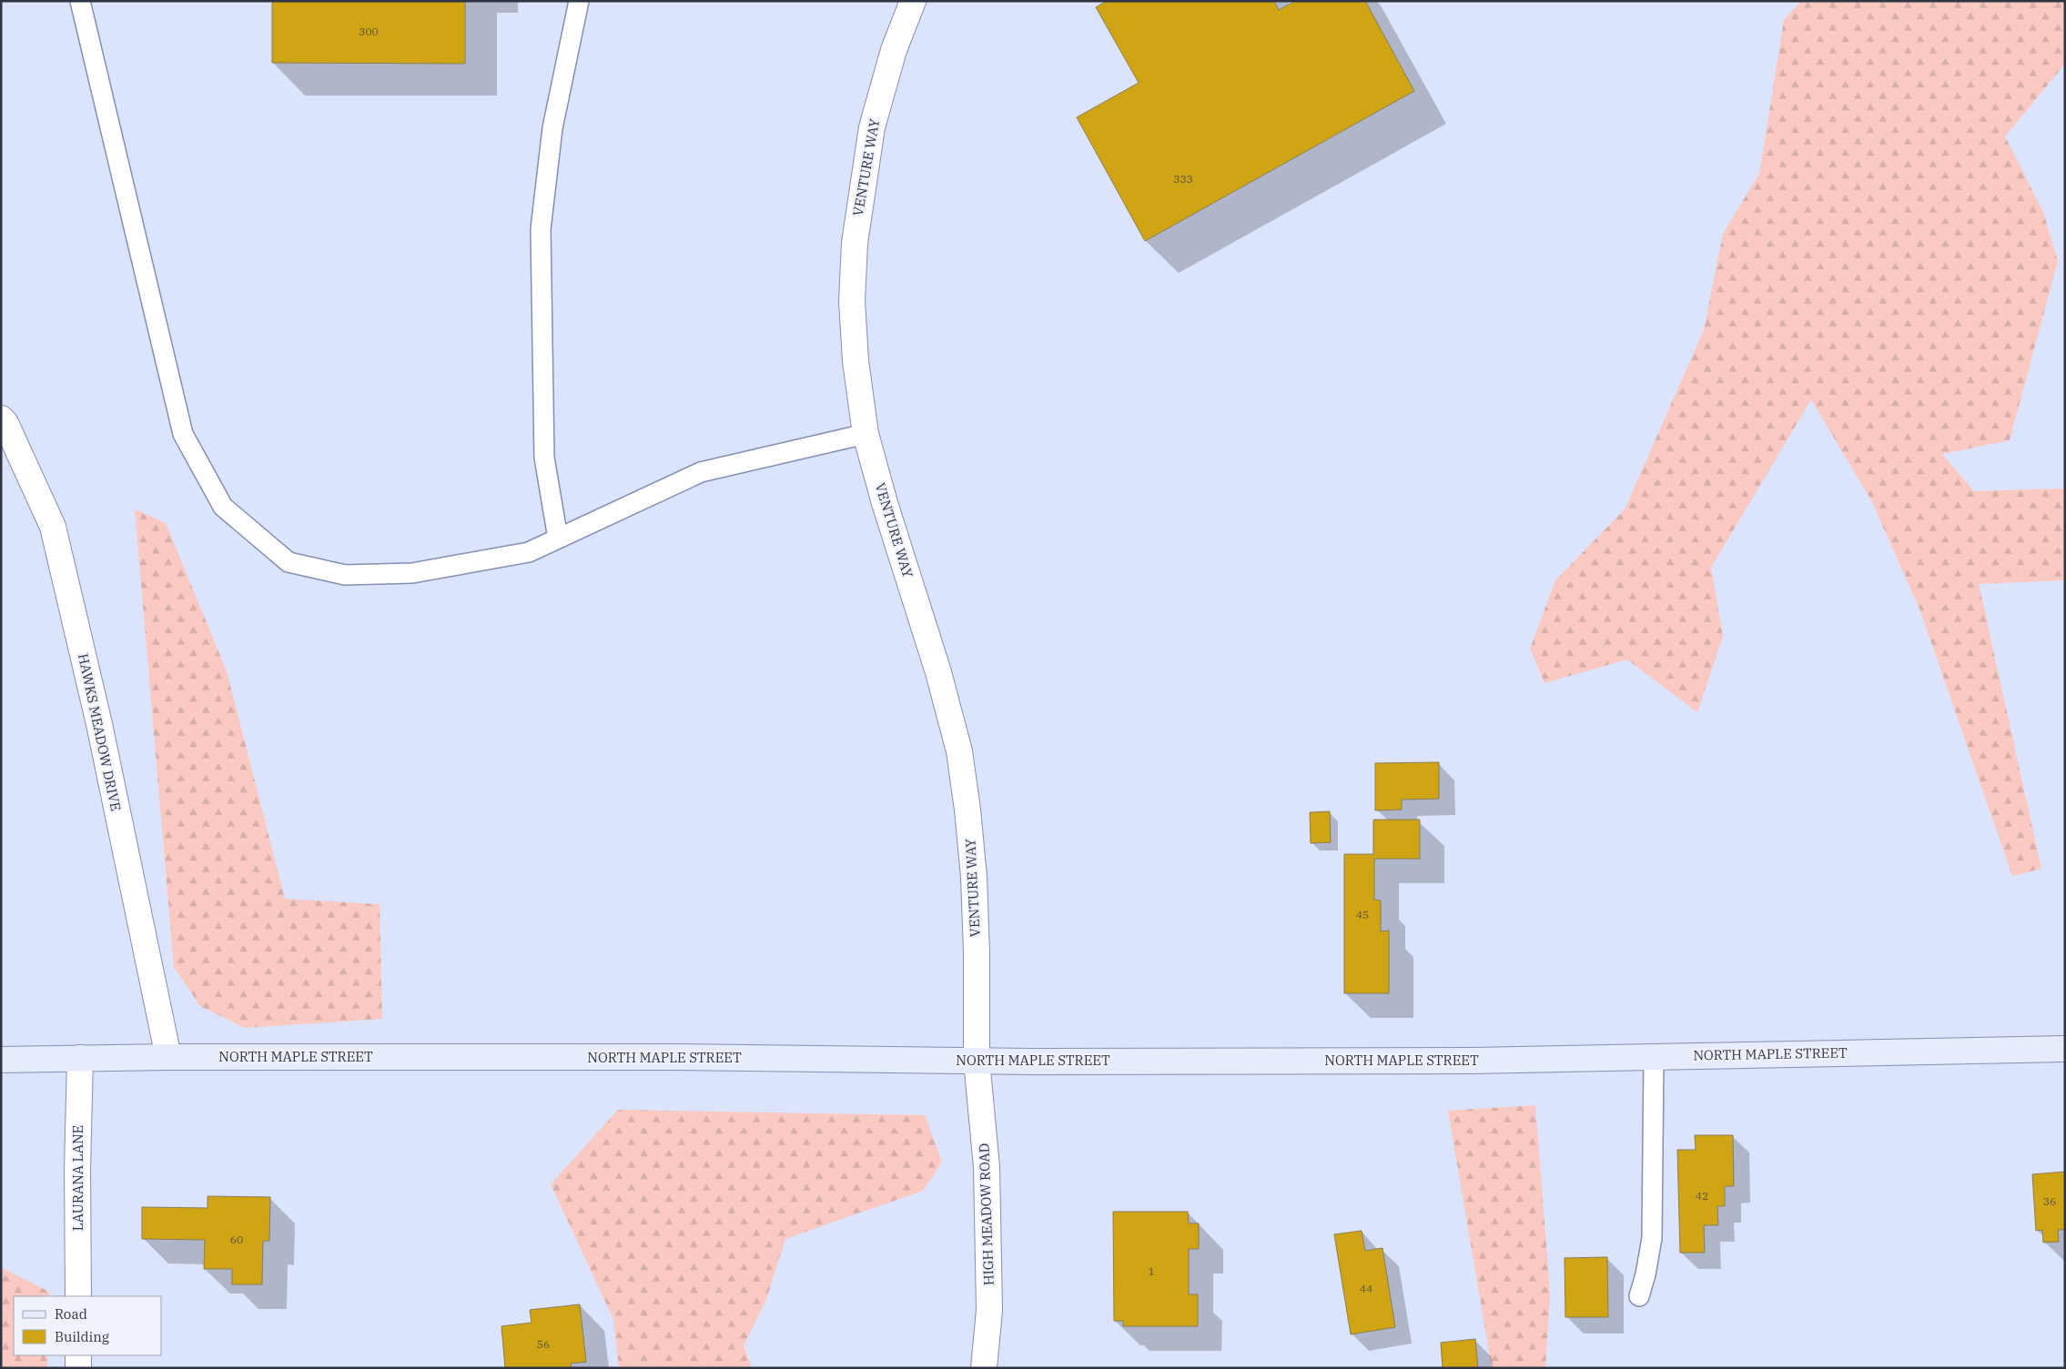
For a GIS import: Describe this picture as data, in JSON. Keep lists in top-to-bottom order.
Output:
{
  "streets": {
    "main road": ["NORTH MAPLE STREET"],
    "street": [
      "VENTURE WAY",
      "HAWKS MEADOW DRIVE",
      "LAURANA LANE",
      "HIGH MEADOW ROAD"
    ]
  },
  "crossings": [
    ["VENTURE WAY", "NORTH MAPLE STREET"],
    ["VENTURE WAY", "HIGH MEADOW ROAD"],
    ["HAWKS MEADOW DRIVE", "NORTH MAPLE STREET"],
    ["NORTH MAPLE STREET", "LAURANA LANE"],
    ["NORTH MAPLE STREET", "HIGH MEADOW ROAD"]
  ],
  "house_numbers": [
    "300",
    "333",
    "45",
    "42",
    "36",
    "60",
    "1",
    "44",
    "56"
  ],
  "legend": ["Road", "Building"]
}
